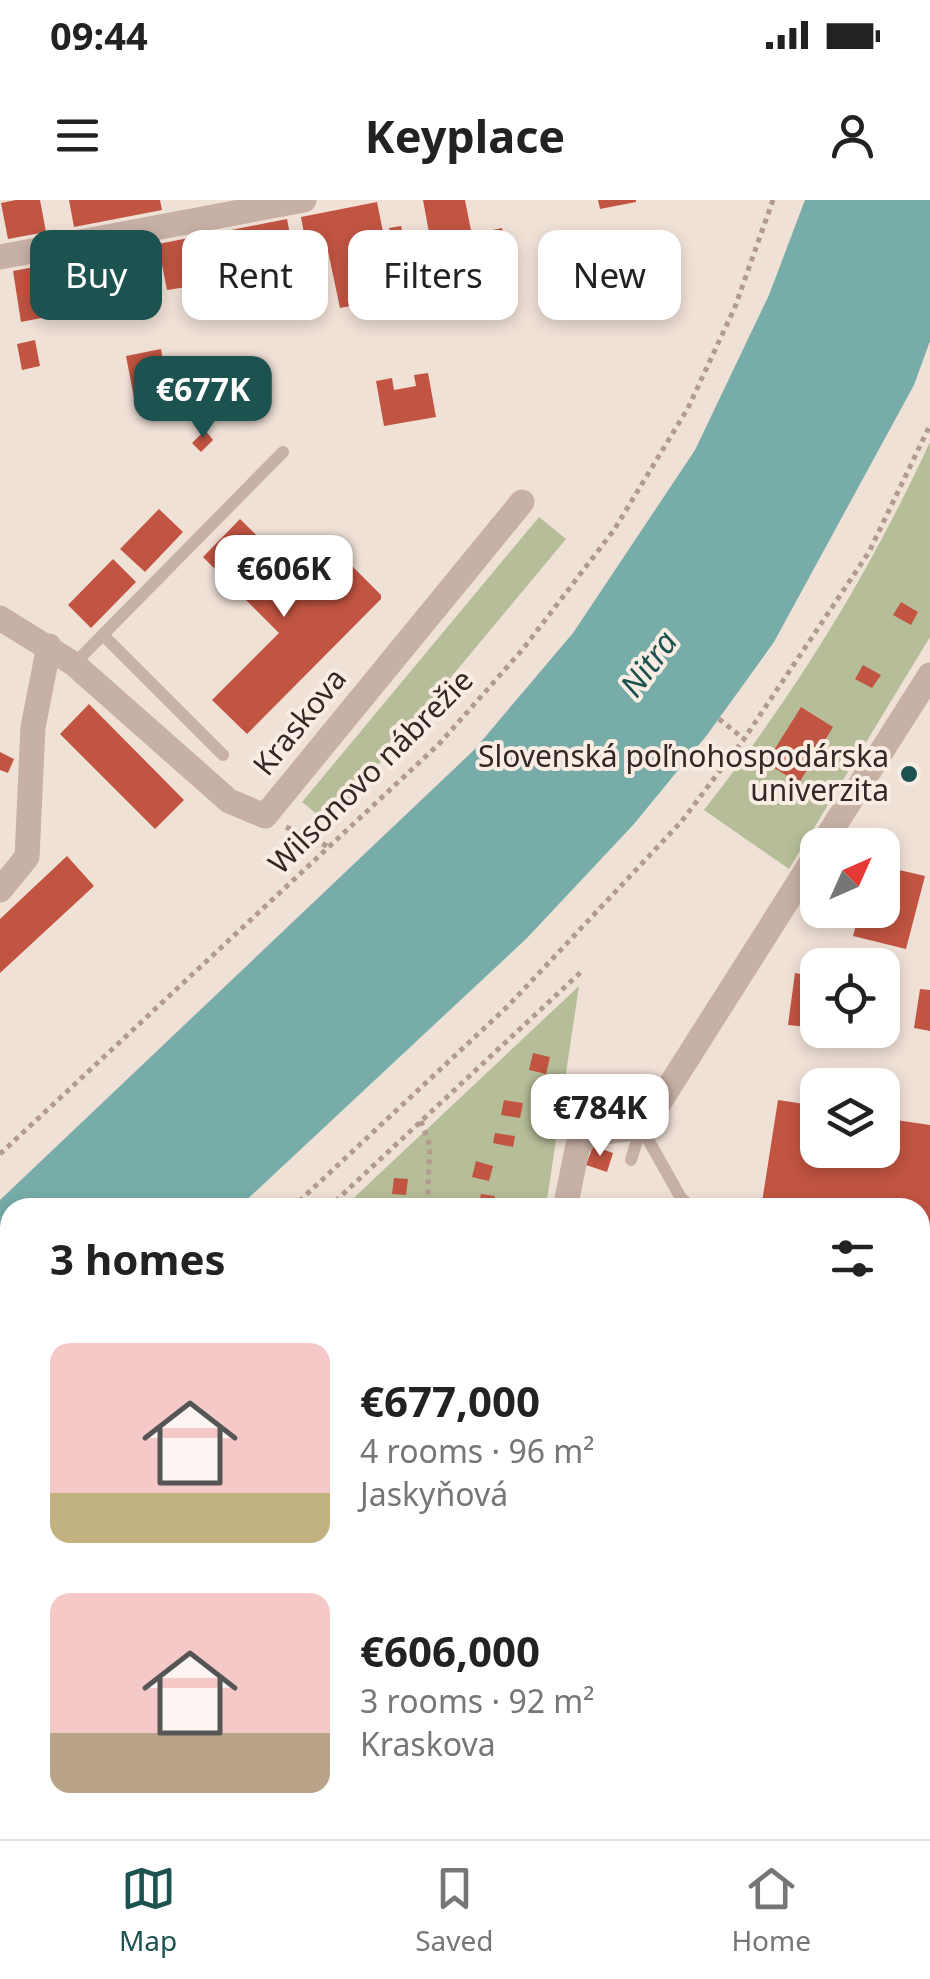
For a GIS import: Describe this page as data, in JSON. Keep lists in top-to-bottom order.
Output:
{
  "streets": {
    "street": ["Kraskova"],
    "path": ["Wilsonovo nábrežie"]
  },
  "water": ["Nitra"],
  "places": ["Slovenská poľnohospodárska univerzita"],
  "north": "top right",
  "page": {
    "status": "09:44",
    "header": "Keyplace",
    "chip": [
      "Buy",
      "Rent",
      "Filters",
      "New"
    ],
    "price": ["€677K", "€606K", "€784K"],
    "heading": "3 homes",
    "list": [
      {
        "name": "€677,000",
        "note": "4 rooms · 96 m² · Jaskyňová"
      },
      {
        "name": "€606,000",
        "note": "3 rooms · 92 m² · Kraskova"
      }
    ],
    "tabs": ["Map", "Saved", "Home"]
  }
}
